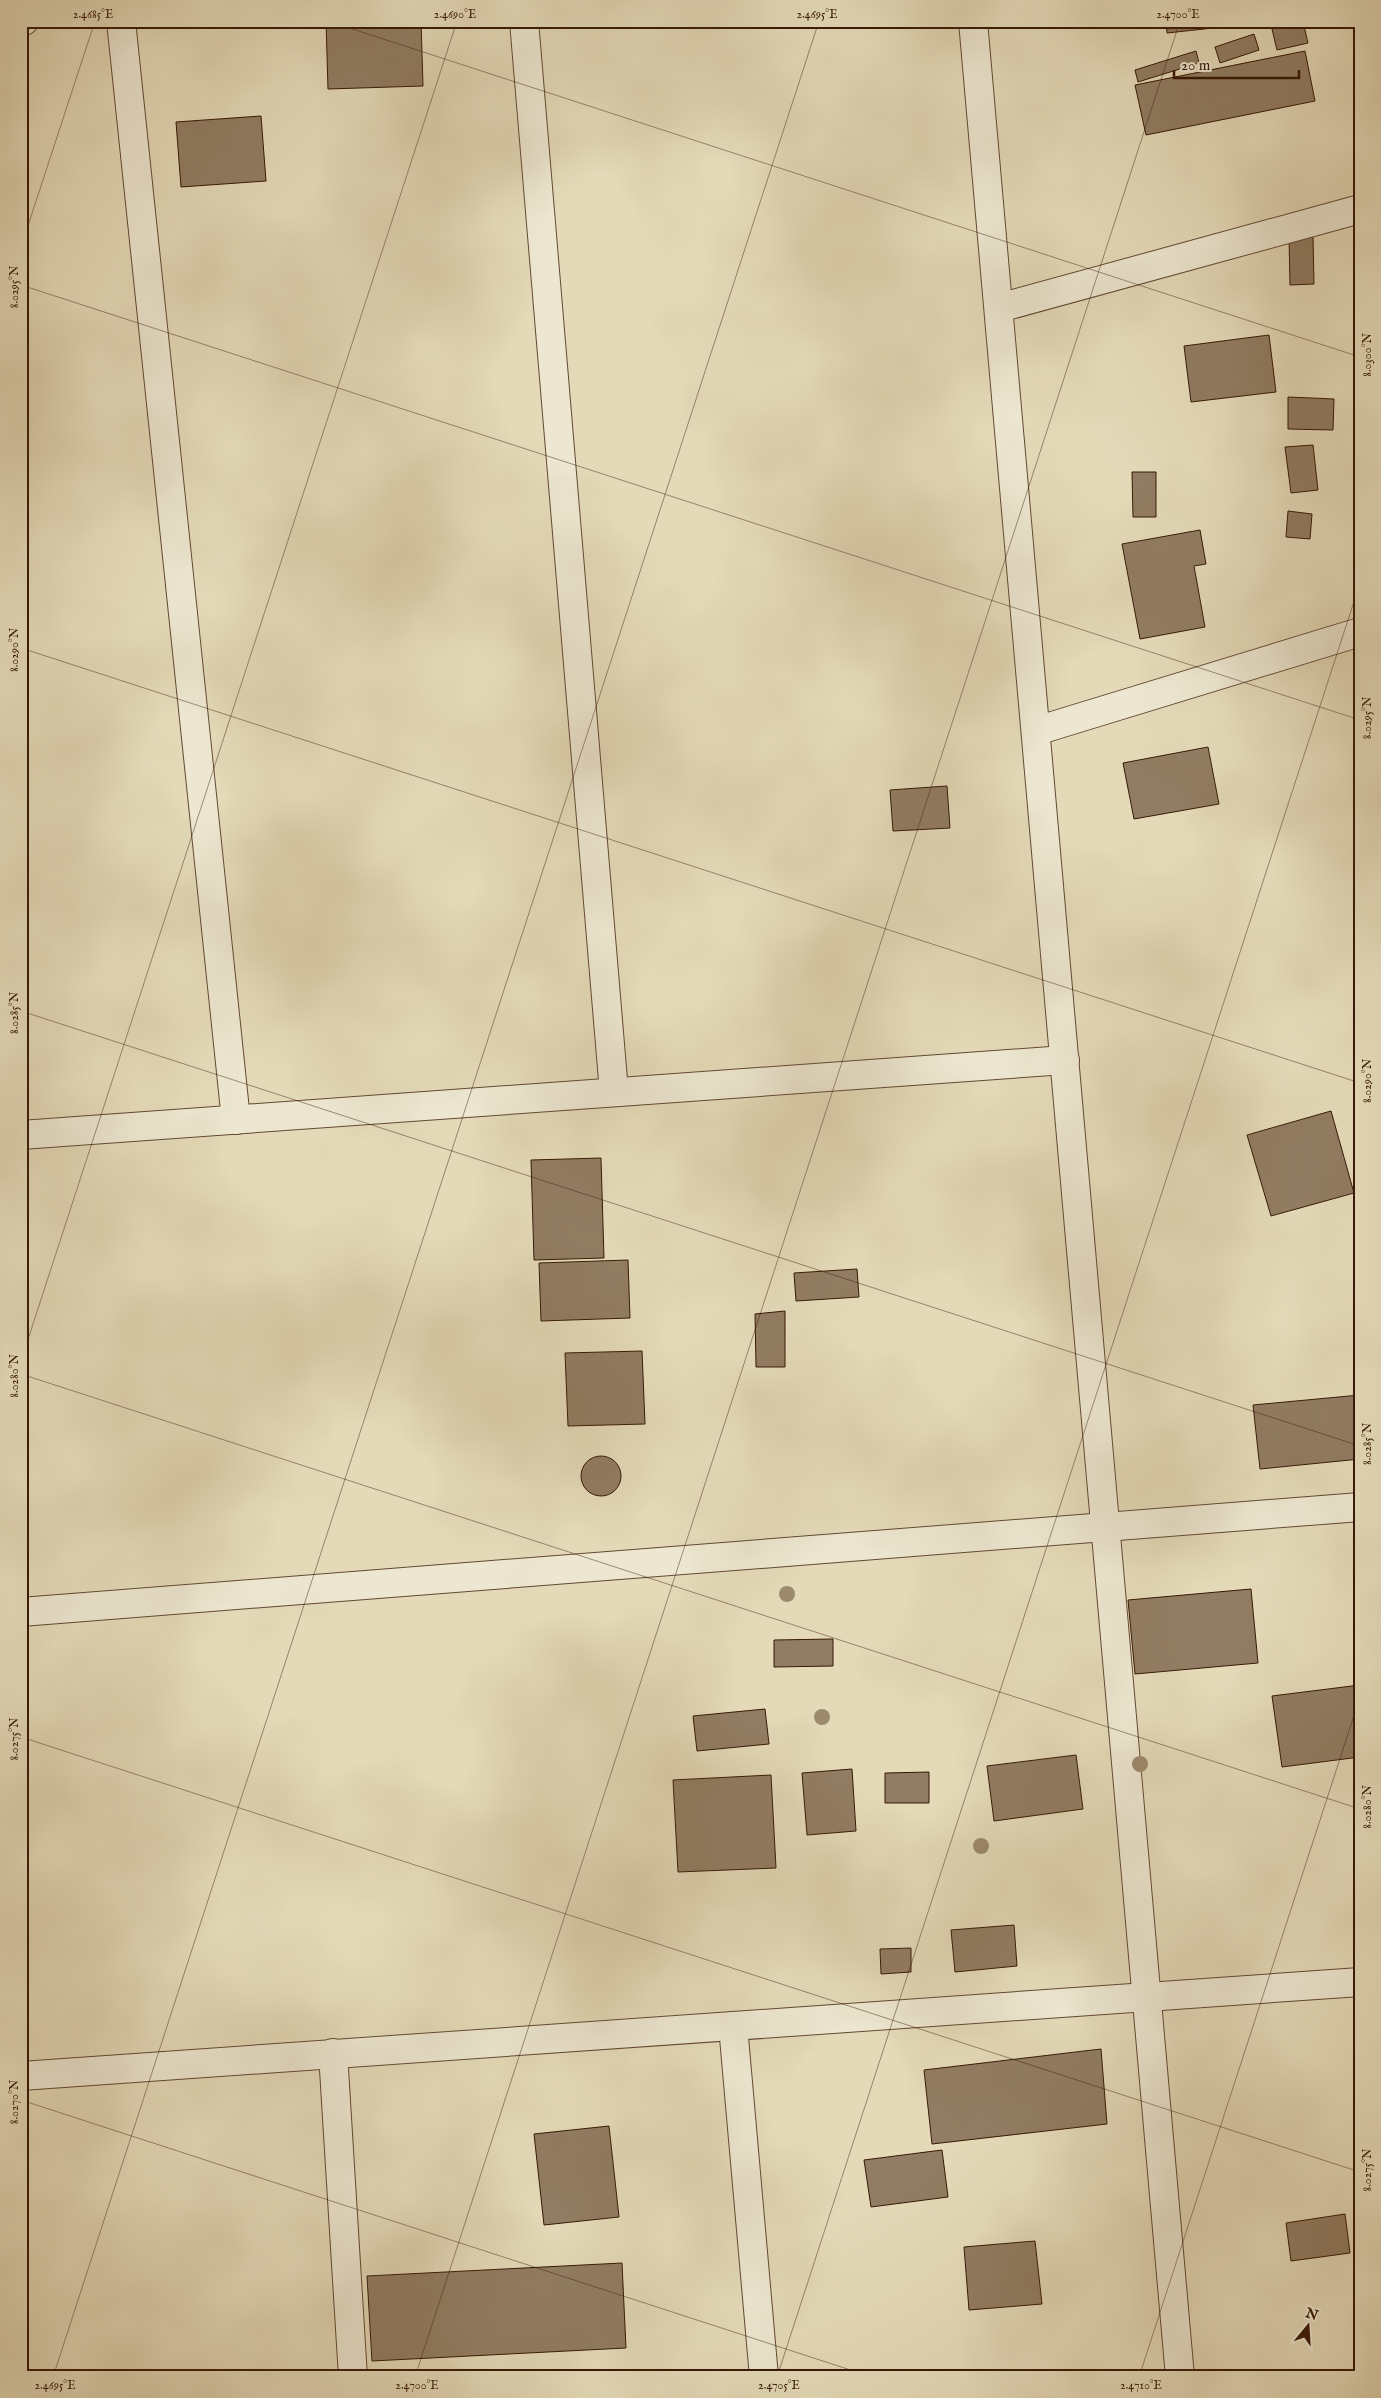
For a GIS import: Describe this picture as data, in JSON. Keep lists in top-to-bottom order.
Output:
{
  "scale_bar": "20 m",
  "north": "top",
  "coordinates": [
    "2.4685°E",
    "2.4690°E",
    "2.4695°E",
    "2.4700°E",
    "8.0295°N",
    "8.0300°N",
    "8.0290°N",
    "8.0285°N",
    "8.0280°N",
    "8.0275°N",
    "8.0270°N",
    "2.4705°E",
    "2.4710°E"
  ]
}
